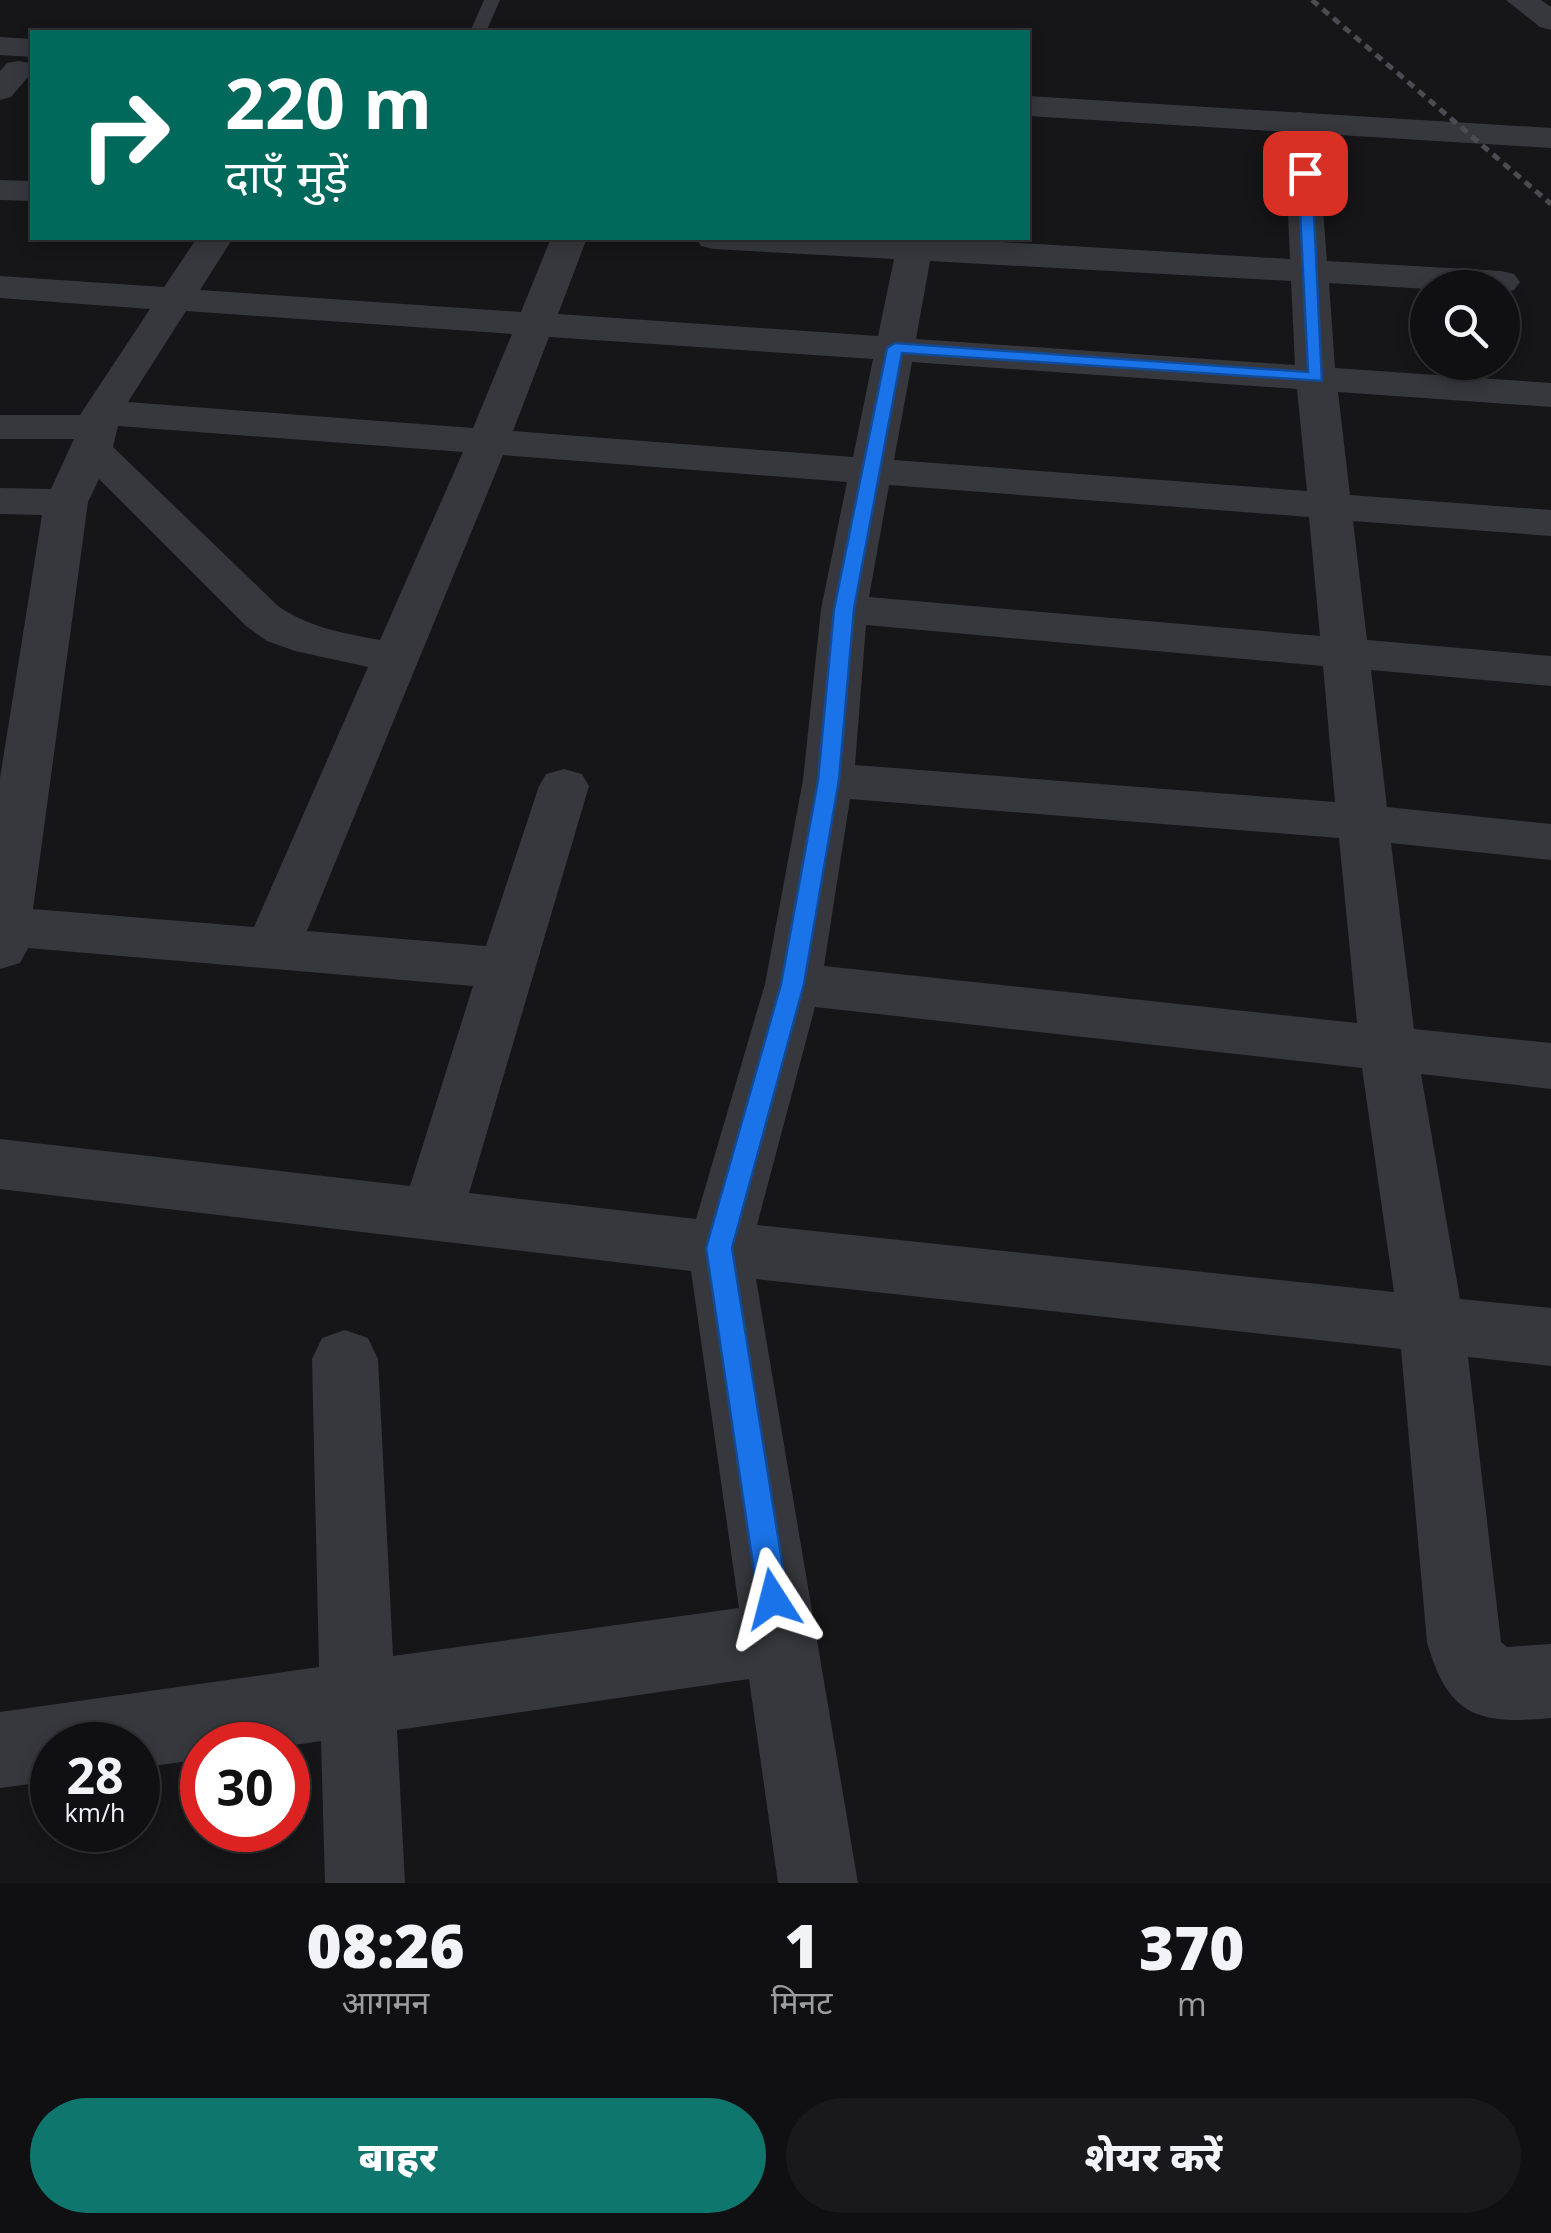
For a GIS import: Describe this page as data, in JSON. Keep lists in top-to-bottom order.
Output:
{
  "page": {
    "turn": ["220 m", "दाएँ मुड़ें"],
    "speed": "28 km/h",
    "limit": "30",
    "eta": [
      "08:26",
      "आगमन",
      "1",
      "मिनट",
      "370",
      "m"
    ],
    "buttons": ["बाहर", "शेयर करें"]
  }
}
